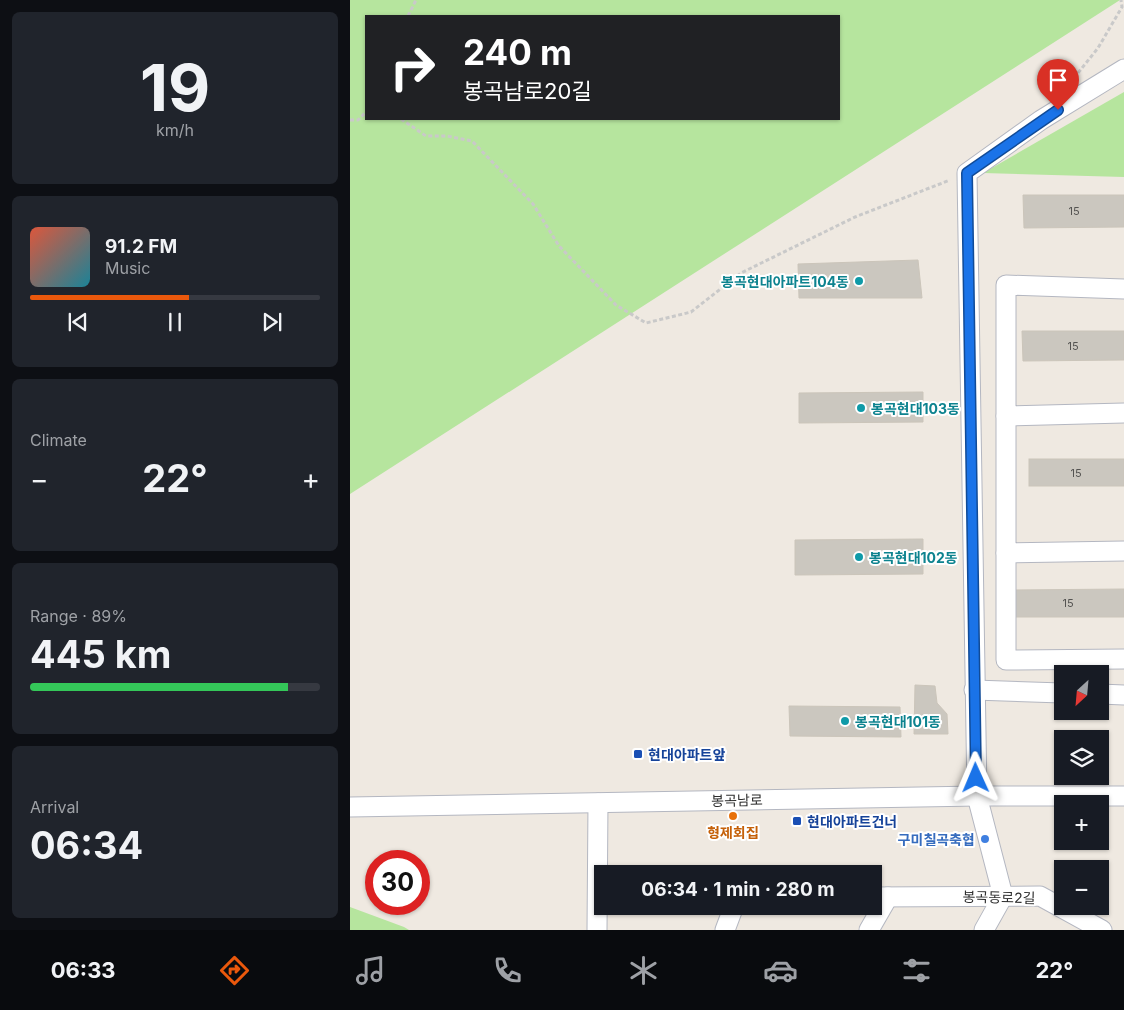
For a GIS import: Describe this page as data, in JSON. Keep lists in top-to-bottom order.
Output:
{
  "streets": {
    "street": ["봉곡남로", "봉곡동로2길"]
  },
  "places": {
    "other": [
      "봉곡현대아파트104동",
      "봉곡현대103동",
      "봉곡현대102동",
      "봉곡현대101동",
      "형제회집",
      "구미칠곡축협"
    ],
    "transit": ["현대아파트앞", "현대아파트건너"]
  },
  "house_numbers": [
    "15",
    "15",
    "15",
    "15"
  ],
  "north": "bottom left",
  "page": {
    "tile": [
      ["19", "km/h"],
      "Climate",
      ["Range · 89%", "445 km"],
      ["Arrival", "06:34"]
    ],
    "turn": ["240 m", "봉곡남로20길"],
    "song": ["91.2 FM", "Music"],
    "heat": ["−", "22°", "+"],
    "map_buttons": ["+", "−"],
    "limit": "30",
    "trip": "06:34 · 1 min · 280 m",
    "tabs": ["06:33", "22°"]
  }
}
